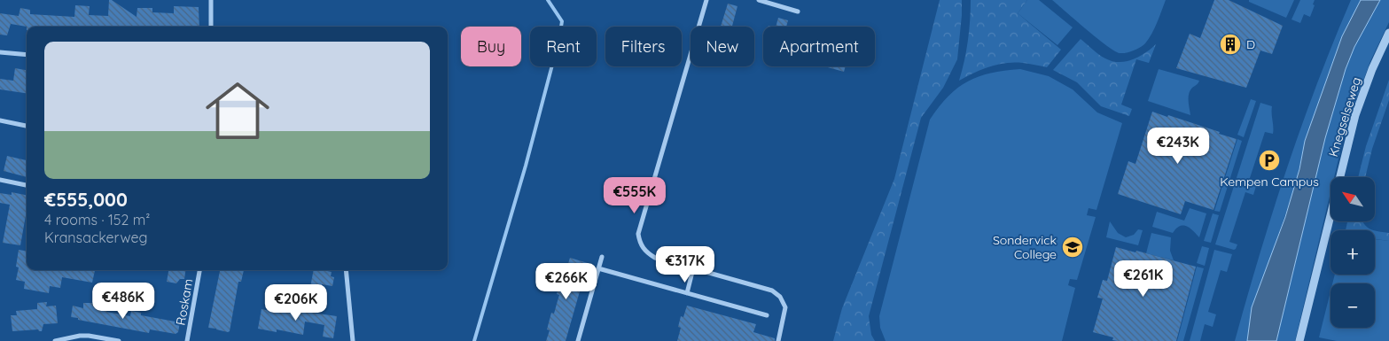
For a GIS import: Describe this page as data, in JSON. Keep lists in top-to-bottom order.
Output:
{
  "streets": {
    "street": ["Knegselseweg", "Roskam"]
  },
  "places": {
    "building": ["D"],
    "parking": ["Kempen Campus"],
    "school or university": ["Sondervick College"]
  },
  "north": "top left",
  "page": {
    "chip": [
      "Buy",
      "Rent",
      "Filters",
      "New",
      "Apartment"
    ],
    "list": [
      {
        "name": "€555,000",
        "note": "4 rooms · 152 m² · Kransackerweg"
      }
    ],
    "price": [
      "€243K",
      "€555K",
      "€317K",
      "€261K",
      "€266K",
      "€486K",
      "€206K"
    ],
    "map_buttons": ["+", "−"]
  }
}
